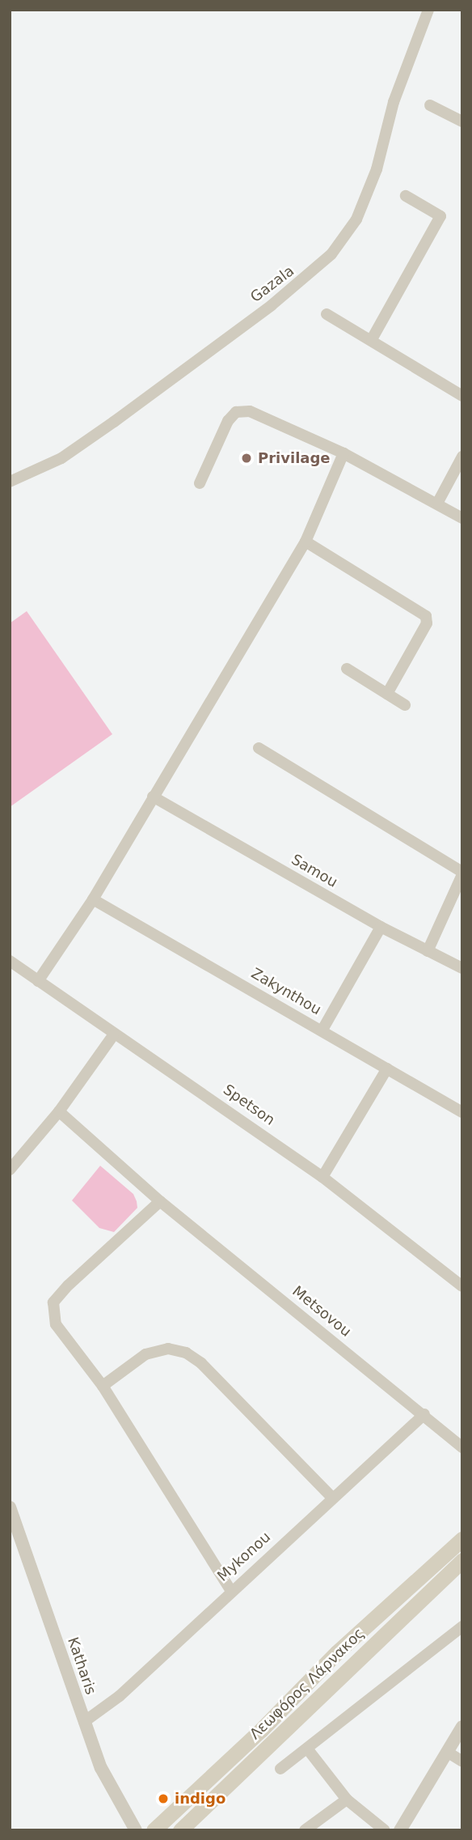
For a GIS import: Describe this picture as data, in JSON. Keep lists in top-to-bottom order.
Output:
{
  "streets": {
    "main road": ["Λεωφόρος Λάρνακος"],
    "street": [
      "Gazala",
      "Samou",
      "Zakynthou",
      "Spetson",
      "Metsovou",
      "Mykonou",
      "Katharis"
    ]
  },
  "crossings": [
    ["Metsovou", "Mykonou"],
    ["Mykonou", "Katharis"]
  ],
  "places": ["Privilage", "indigo"]
}
